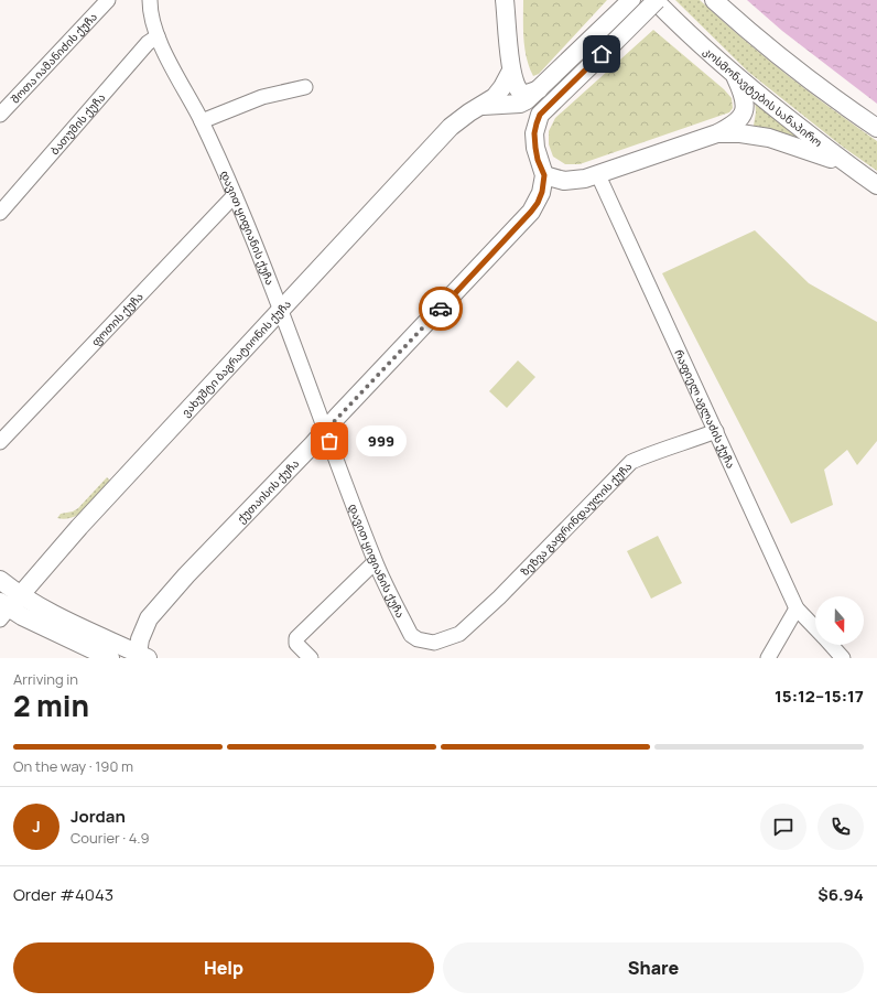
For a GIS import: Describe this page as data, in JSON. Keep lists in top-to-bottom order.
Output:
{
  "streets": {
    "main road": ["კოსმონავტების სანაპირო", "ვახუშტი ბაგრატიონის ქუჩა", "ქუთაისის ქუჩა"],
    "street": [
      "შოთა იამანიძის ქუჩა",
      "ბათუმის ქუჩა",
      "დავით ყიფიანის ქუჩა",
      "ფოთის ქუჩა",
      "რაფიელ აგლაძის ქუჩა",
      "ზეზვა გაფრინდაულის ქუჩა"
    ]
  },
  "crossings": [
    ["ბათუმის ქუჩა", "დავით ყიფიანის ქუჩა"],
    ["დავით ყიფიანის ქუჩა", "ფოთის ქუჩა"],
    ["დავით ყიფიანის ქუჩა", "ვახუშტი ბაგრატიონის ქუჩა"],
    ["დავით ყიფიანის ქუჩა", "ქუთაისის ქუჩა"],
    ["დავით ყიფიანის ქუჩა", "ზეზვა გაფრინდაულის ქუჩა"],
    ["რაფიელ აგლაძის ქუჩა", "ზეზვა გაფრინდაულის ქუჩა"]
  ],
  "places": ["999"],
  "north": "bottom",
  "page": {
    "bubble": "999",
    "heading": ["2 min", "Arriving in", "15:12–15:17"],
    "panel": [
      "Jordan",
      "Courier · 4.9",
      "Order #4043",
      "$6.94"
    ],
    "bar": "On the way · 190 m",
    "round": "J",
    "buttons": ["Help", "Share"]
  }
}
